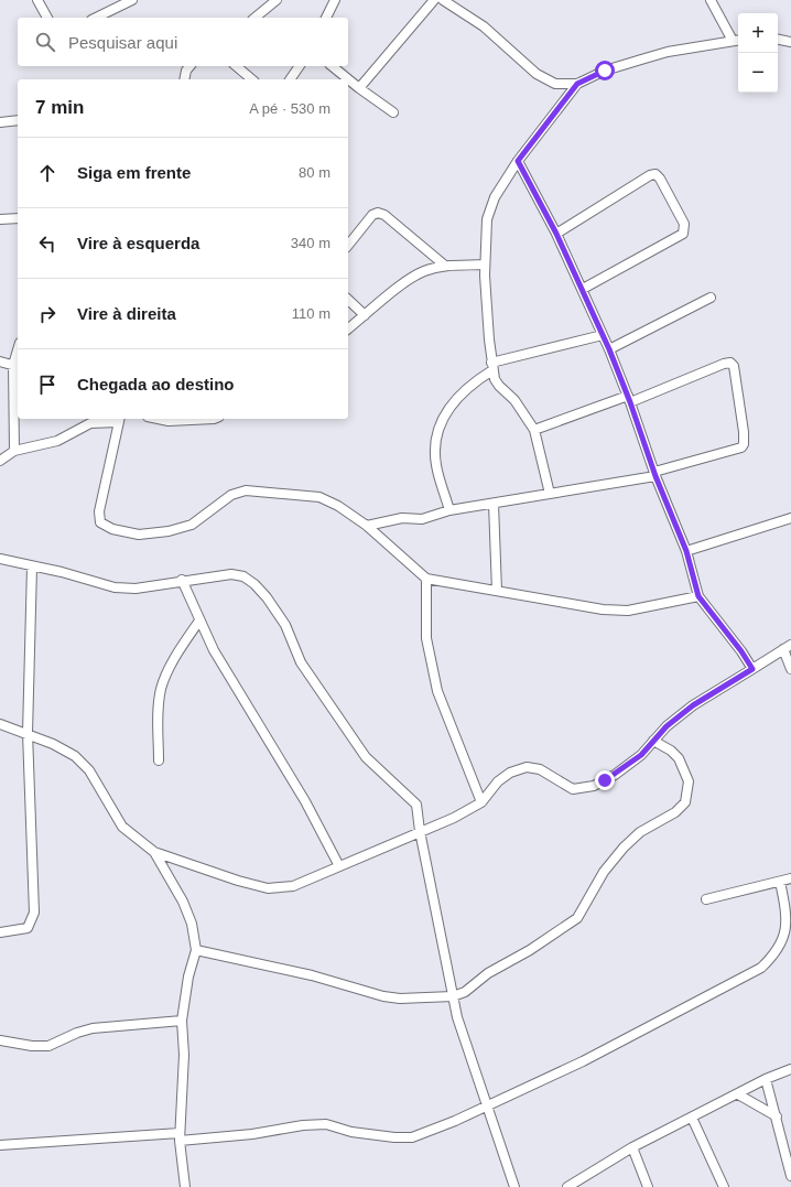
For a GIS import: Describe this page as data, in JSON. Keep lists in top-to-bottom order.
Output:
{
  "page": {
    "map_buttons": ["+", "−"],
    "search": "Pesquisar aqui",
    "heading": ["7 min", "A pé · 530 m"],
    "list": [
      ["Siga em frente", "80 m"],
      ["Vire à esquerda", "340 m"],
      ["Vire à direita", "110 m"],
      "Chegada ao destino"
    ]
  }
}
